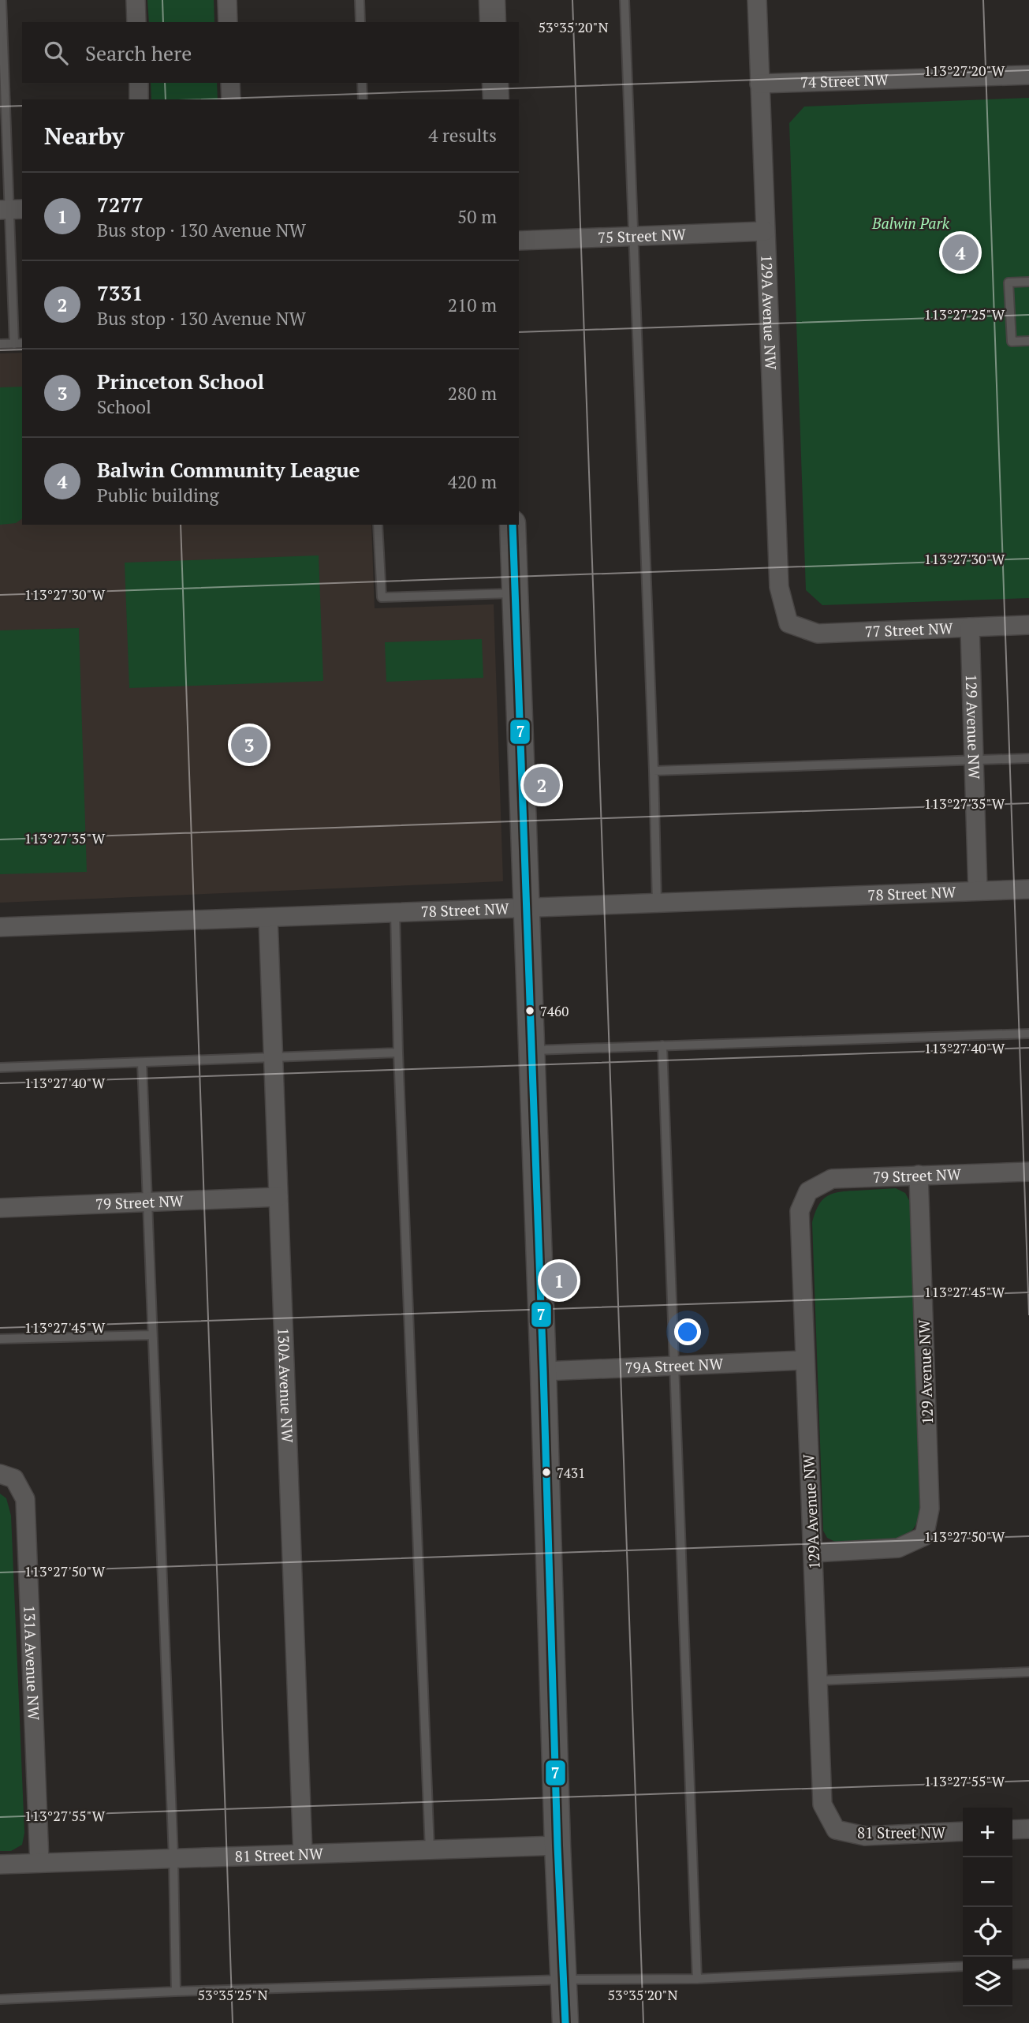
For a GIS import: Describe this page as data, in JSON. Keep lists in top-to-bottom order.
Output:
{
  "streets": {
    "street": [
      "74 Street NW",
      "75 Street NW",
      "129A Avenue NW",
      "77 Street NW",
      "129 Avenue NW",
      "78 Street NW",
      "79 Street NW",
      "79A Street NW",
      "130A Avenue NW",
      "131A Avenue NW",
      "81 Street NW"
    ]
  },
  "crossings": [
    ["74 Street NW", "129A Avenue NW"],
    ["75 Street NW", "129A Avenue NW"],
    ["129A Avenue NW", "77 Street NW"],
    ["129A Avenue NW", "129 Avenue NW"],
    ["129A Avenue NW", "79 Street NW"],
    ["129A Avenue NW", "79A Street NW"],
    ["129A Avenue NW", "81 Street NW"],
    ["77 Street NW", "129 Avenue NW"],
    ["129 Avenue NW", "78 Street NW"],
    ["129 Avenue NW", "79 Street NW"],
    ["78 Street NW", "130A Avenue NW"],
    ["79 Street NW", "130A Avenue NW"],
    ["130A Avenue NW", "81 Street NW"],
    ["131A Avenue NW", "81 Street NW"]
  ],
  "parks": ["Balwin Park"],
  "places": ["7460", "7431"],
  "lines": ["transit line 7"],
  "page": {
    "search": "Search here",
    "heading": ["Nearby", "4 results"],
    "list": [
      {
        "mark": "1",
        "name": "7277",
        "note": "Bus stop · 130 Avenue NW",
        "value": "50 m"
      },
      {
        "mark": "2",
        "name": "7331",
        "note": "Bus stop · 130 Avenue NW",
        "value": "210 m"
      },
      {
        "mark": "3",
        "name": "Princeton School",
        "note": "School",
        "value": "280 m"
      },
      {
        "mark": "4",
        "name": "Balwin Community League",
        "note": "Public building",
        "value": "420 m"
      }
    ],
    "pins": [
      "4",
      "3",
      "2",
      "1"
    ],
    "map_buttons": ["+", "−"]
  },
  "coordinates": [
    "53°35'20\"N",
    "113°27'20\"W",
    "113°27'25\"W",
    "113°27'30\"W",
    "113°27'35\"W",
    "113°27'40\"W",
    "113°27'45\"W",
    "113°27'50\"W",
    "113°27'55\"W",
    "53°35'25\"N"
  ]
}
